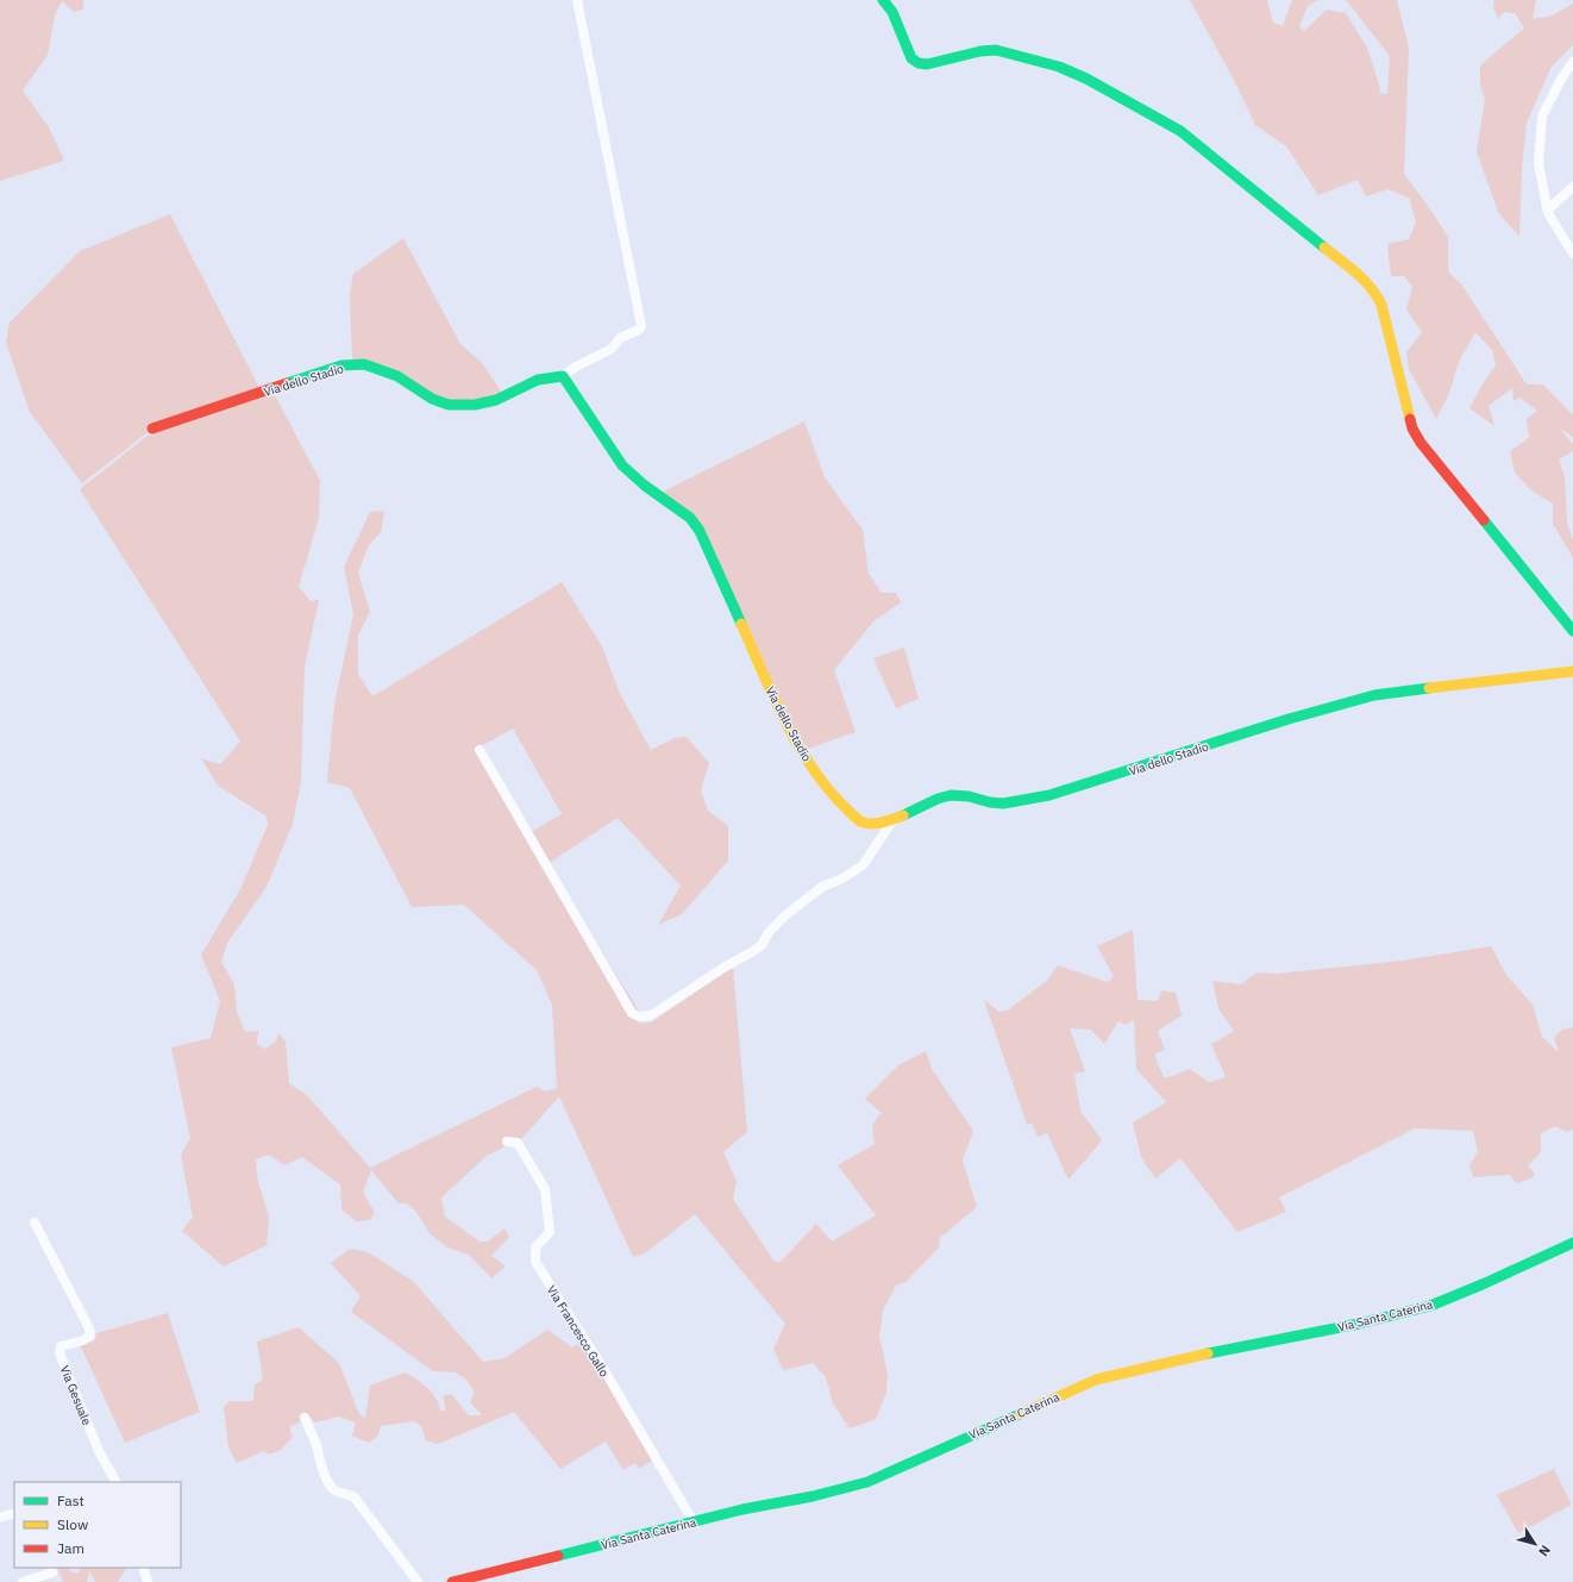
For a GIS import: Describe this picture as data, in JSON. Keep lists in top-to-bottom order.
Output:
{
  "streets": {
    "street": [
      "Via dello Stadio",
      "Via Santa Caterina",
      "Via Francesco Gallo",
      "Via Gesuale"
    ]
  },
  "crossings": [
    ["Via Santa Caterina", "Via Francesco Gallo"]
  ],
  "legend": ["Fast", "Slow", "Jam"],
  "north": "bottom right"
}
